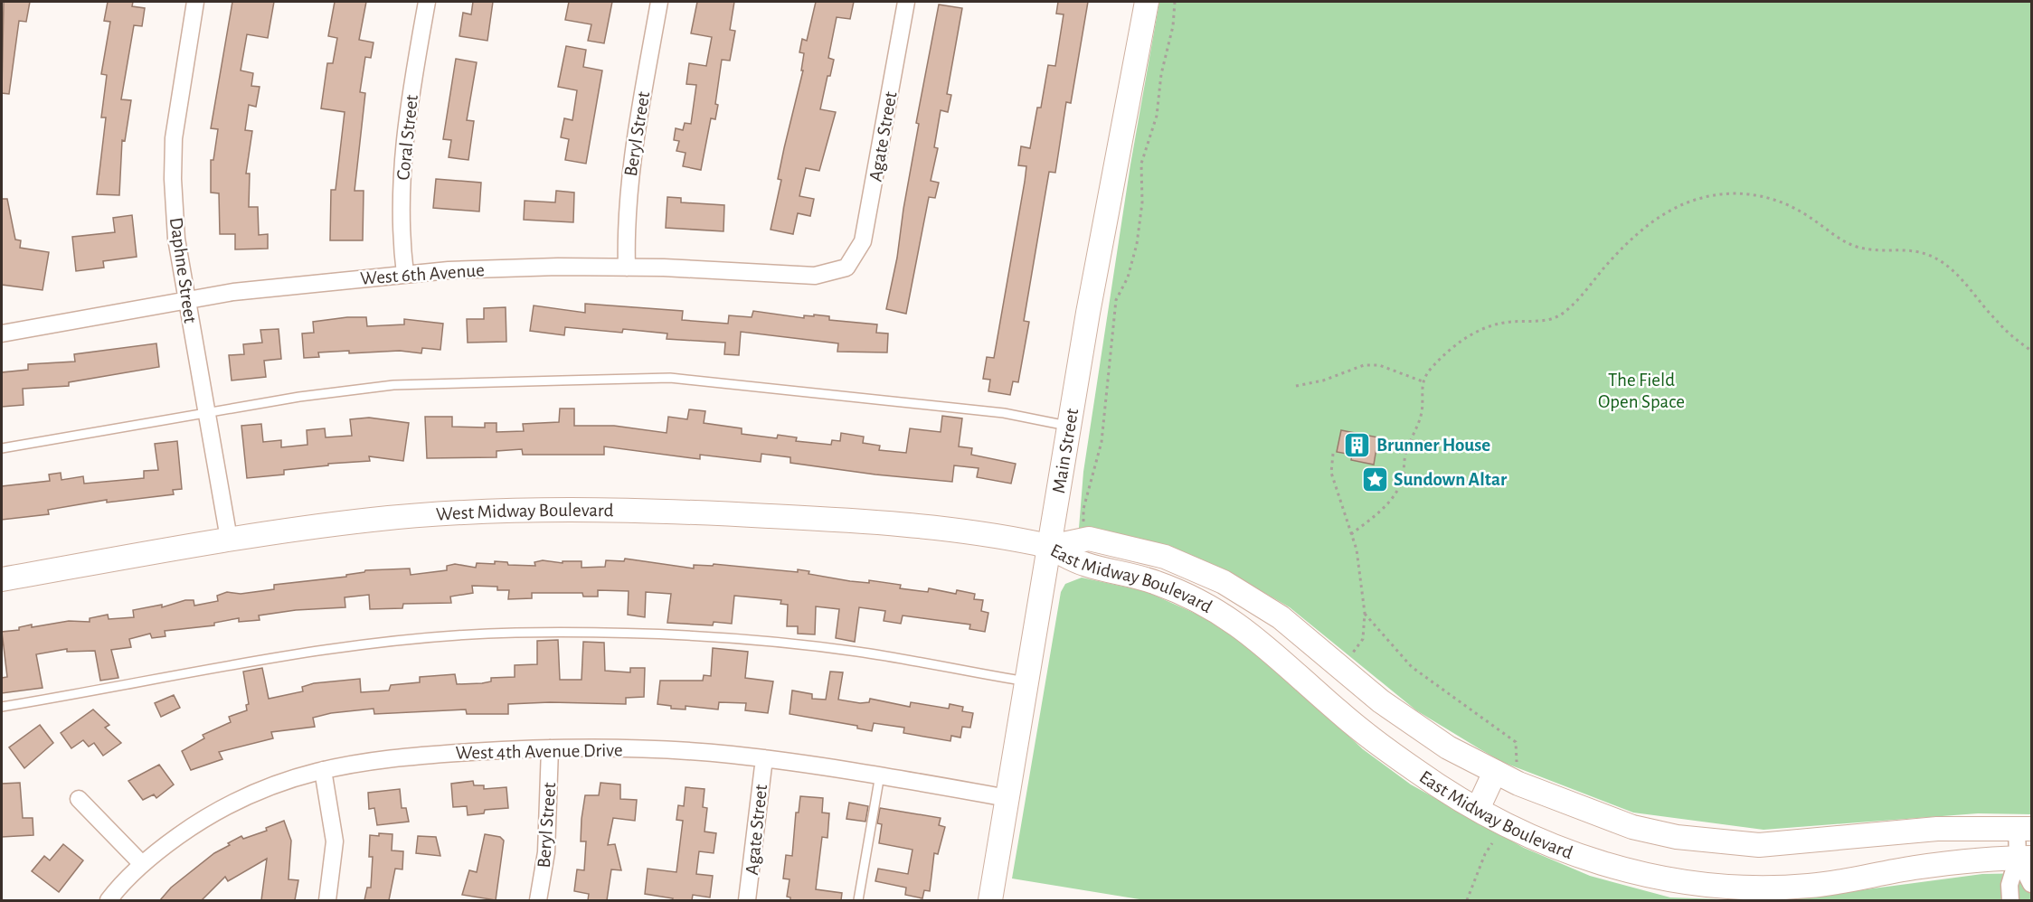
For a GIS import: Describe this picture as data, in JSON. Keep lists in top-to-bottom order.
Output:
{
  "streets": {
    "main road": ["Main Street", "West Midway Boulevard", "East Midway Boulevard"],
    "street": [
      "Beryl Street",
      "Agate Street",
      "Coral Street",
      "Daphne Street",
      "West 6th Avenue",
      "West 4th Avenue Drive"
    ]
  },
  "crossings": [
    ["Beryl Street", "West 6th Avenue"],
    ["Beryl Street", "West 4th Avenue Drive"],
    ["Agate Street", "West 6th Avenue"],
    ["Agate Street", "West 4th Avenue Drive"],
    ["Coral Street", "West 6th Avenue"],
    ["Daphne Street", "West 6th Avenue"],
    ["Daphne Street", "West Midway Boulevard"],
    ["Main Street", "West Midway Boulevard"],
    ["Main Street", "East Midway Boulevard"],
    ["Main Street", "West 4th Avenue Drive"],
    ["West Midway Boulevard", "East Midway Boulevard"]
  ],
  "parks": ["The Field Open Space"],
  "places": {
    "building": ["Brunner House"],
    "place": ["Sundown Altar"]
  }
}
